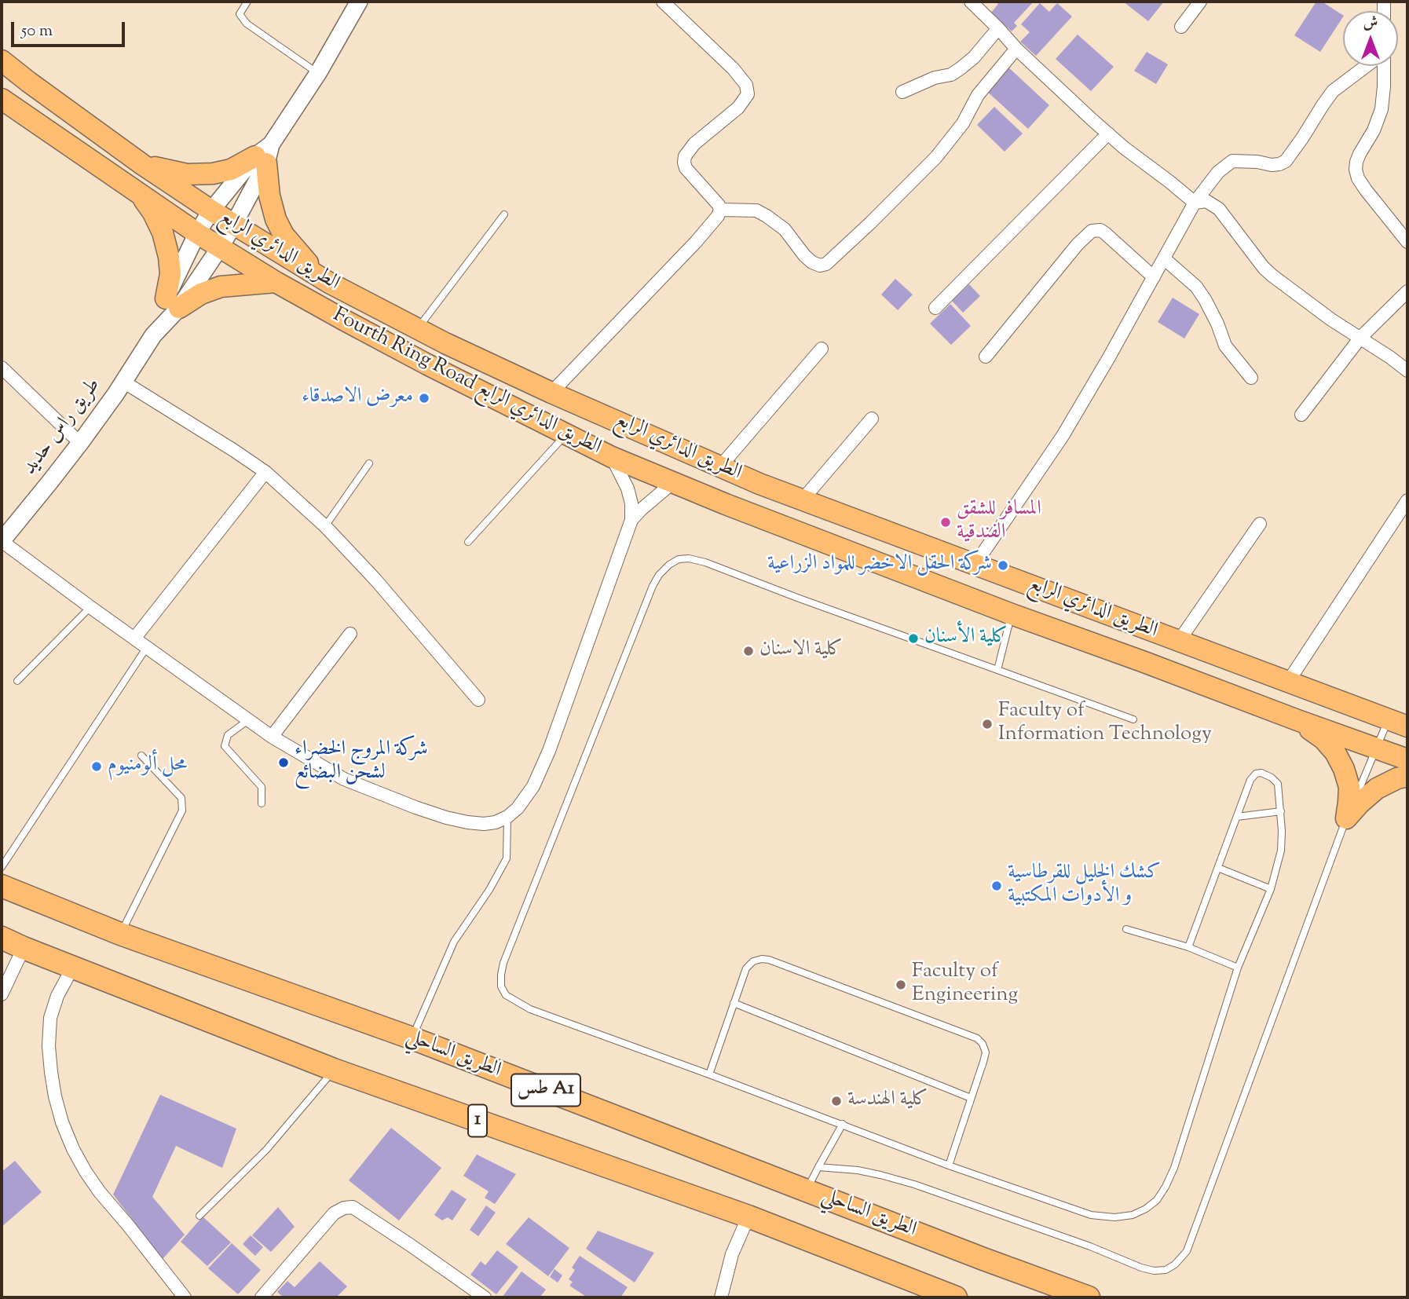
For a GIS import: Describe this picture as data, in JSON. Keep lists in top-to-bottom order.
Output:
{
  "streets": {
    "highway": ["الطريق الساحلي", "طس A1", "1"],
    "main road": ["الطريق الدائري الرابع", "Fourth Ring Road الطريق الدائري الرابع"],
    "street": ["طريق راس حديد"]
  },
  "crossings": [
    ["الطريق الدائري الرابع", "Fourth Ring Road الطريق الدائري الرابع"],
    ["الطريق الدائري الرابع", "طريق راس حديد"],
    ["Fourth Ring Road الطريق الدائري الرابع", "طريق راس حديد"]
  ],
  "places": [
    "معرض الاصدقاء",
    "المسافر للشقق الفندقية",
    "شركة الحقل الاخضر للمواد الزراعية",
    "كلية الأسنان",
    "كلية الاسنان",
    "Faculty of Information Technology",
    "شركة المروج الخضراء لشحن البضائع",
    "محل ألومنيوم",
    "كشك الخليل للقرطاسية و الأدوات المكتبية",
    "Faculty of Engineering",
    "كلية الهندسة"
  ],
  "scale_bar": "50 m",
  "north": "top"
}
